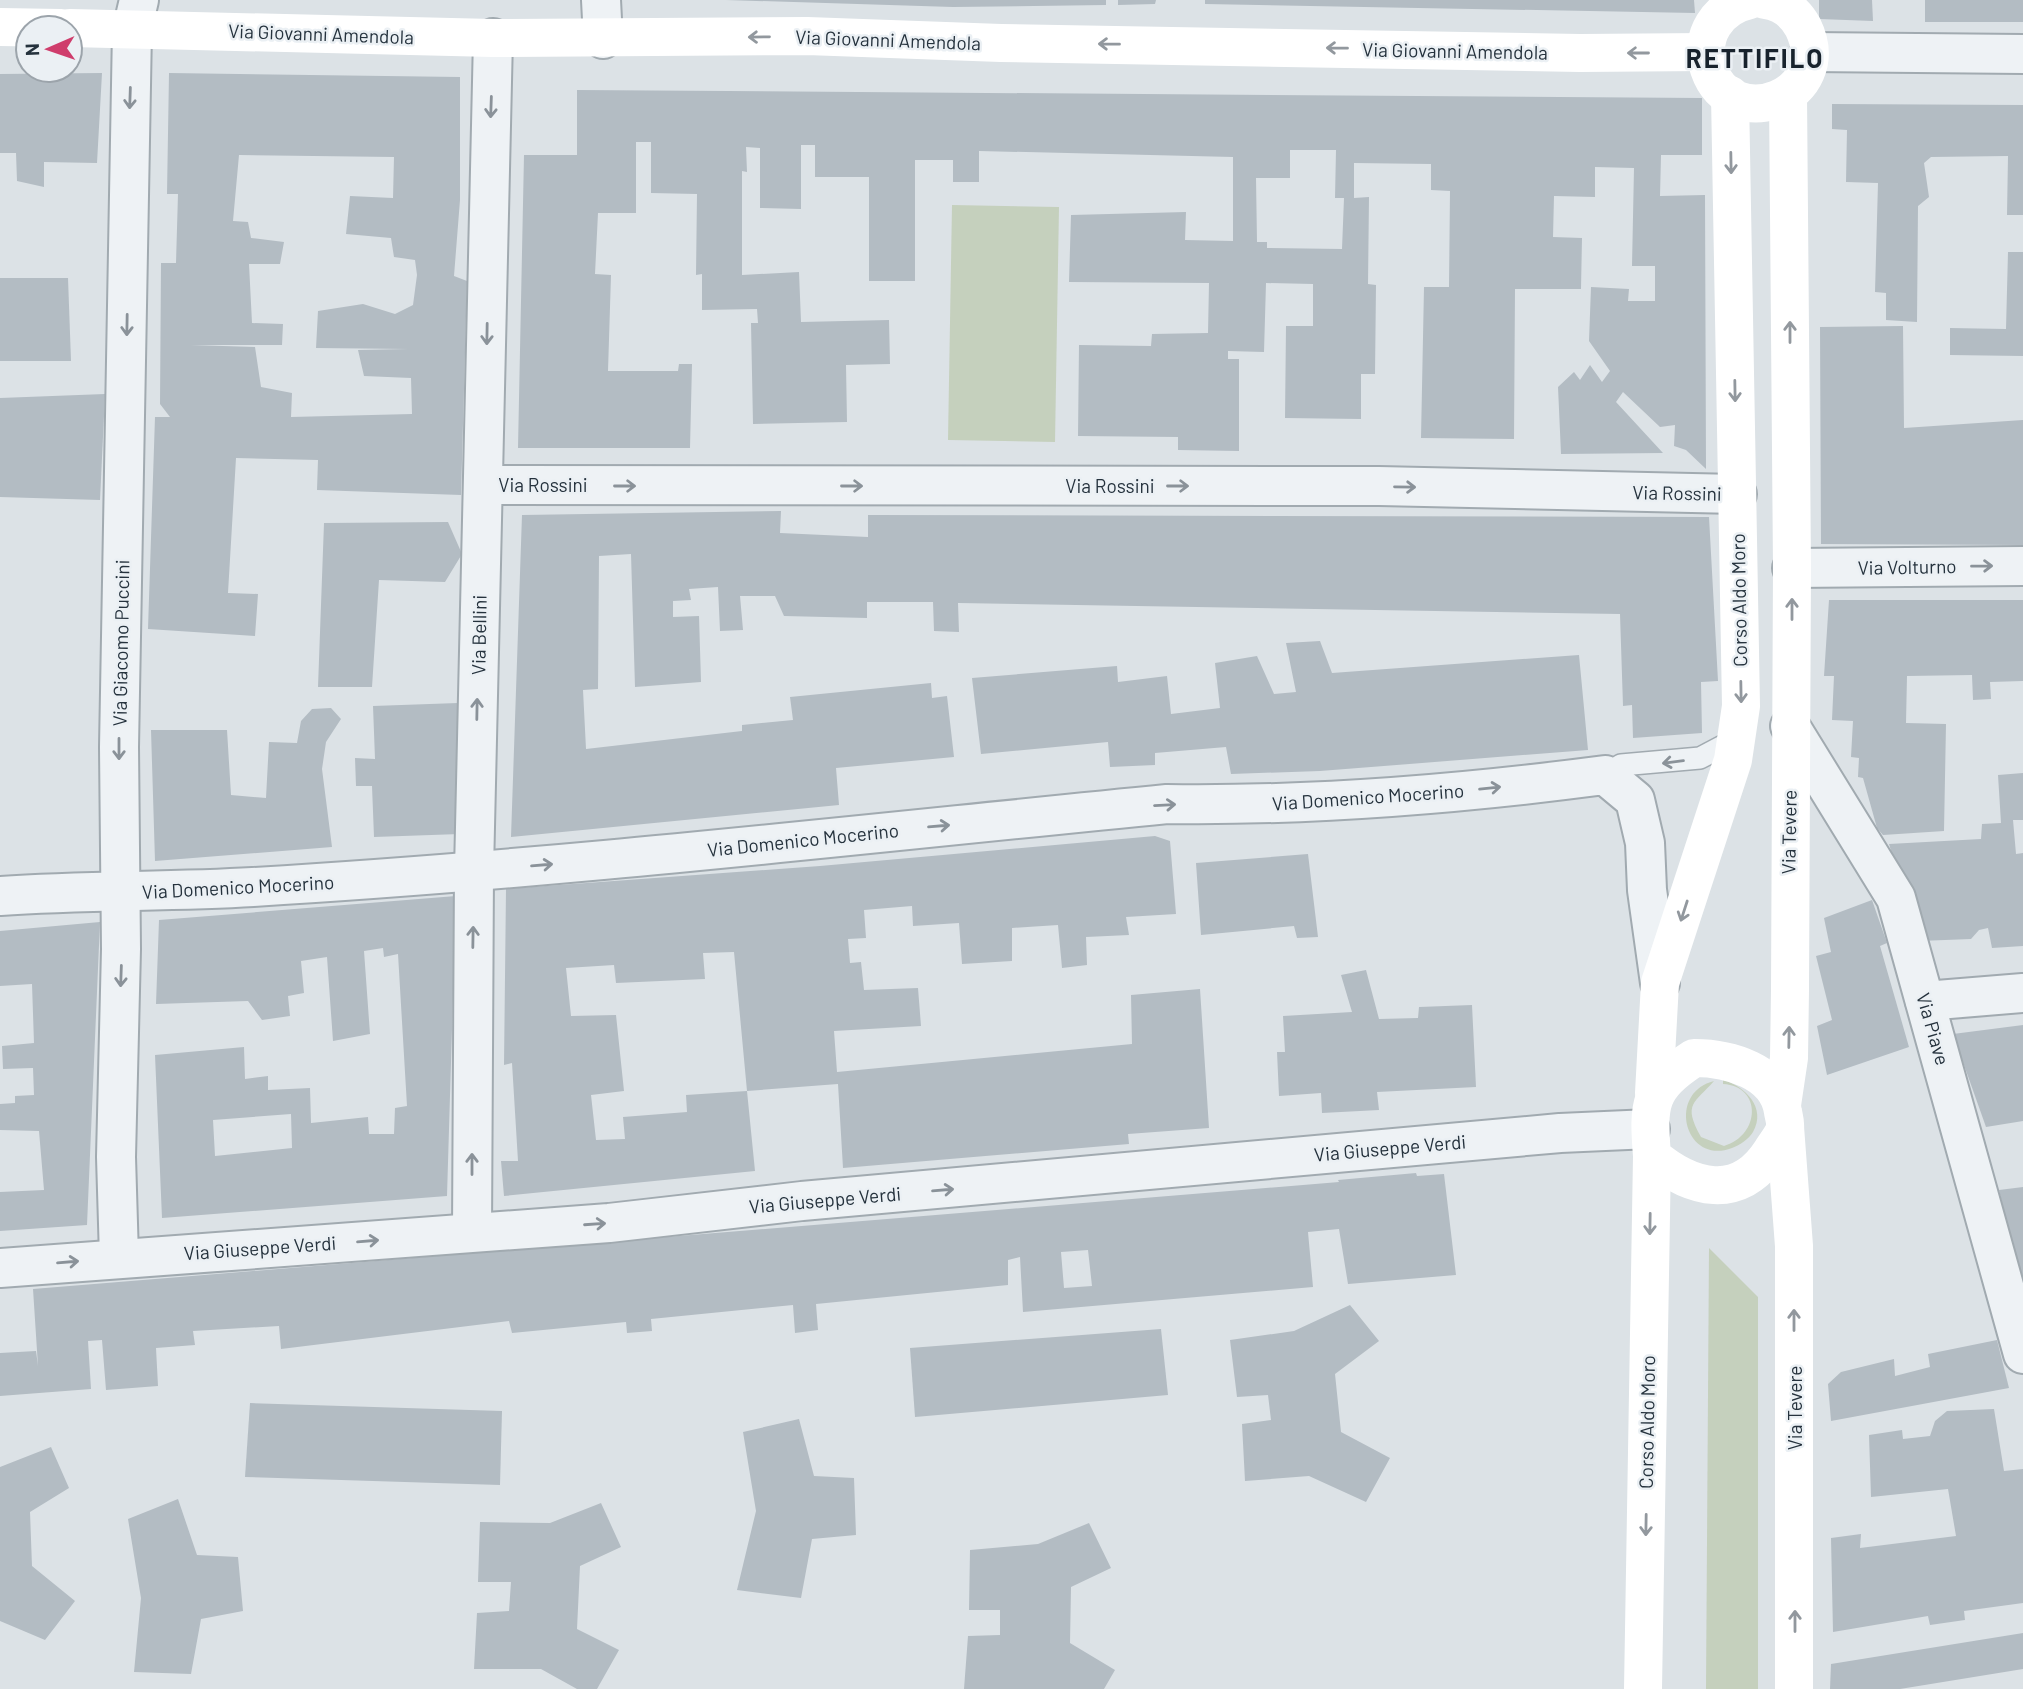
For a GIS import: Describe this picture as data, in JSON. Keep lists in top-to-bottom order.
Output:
{
  "streets": {
    "street": [
      "Via Giovanni Amendola",
      "Via Rossini",
      "Via Volturno",
      "Corso Aldo Moro",
      "Via Bellini",
      "Via Giacomo Puccini",
      "Via Domenico Mocerino",
      "Via Tevere",
      "Via Piave",
      "Via Giuseppe Verdi"
    ]
  },
  "crossings": [
    ["Via Giovanni Amendola", "Corso Aldo Moro"],
    ["Via Giovanni Amendola", "Via Bellini"],
    ["Via Giovanni Amendola", "Via Giacomo Puccini"],
    ["Via Rossini", "Corso Aldo Moro"],
    ["Via Rossini", "Via Bellini"],
    ["Corso Aldo Moro", "Via Domenico Mocerino"],
    ["Corso Aldo Moro", "Via Tevere"],
    ["Corso Aldo Moro", "Via Giuseppe Verdi"],
    ["Via Bellini", "Via Domenico Mocerino"],
    ["Via Bellini", "Via Giuseppe Verdi"],
    ["Via Giacomo Puccini", "Via Domenico Mocerino"],
    ["Via Giacomo Puccini", "Via Giuseppe Verdi"],
    ["Via Tevere", "Via Piave"],
    ["Via Tevere", "Via Giuseppe Verdi"]
  ],
  "one_way": [
    "Via Giovanni Amendola",
    "Via Rossini",
    "Via Volturno",
    "Via Giacomo Puccini",
    "Via Tevere",
    "Via Giuseppe Verdi"
  ],
  "districts": ["RETTIFILO"],
  "north": "left"
}
